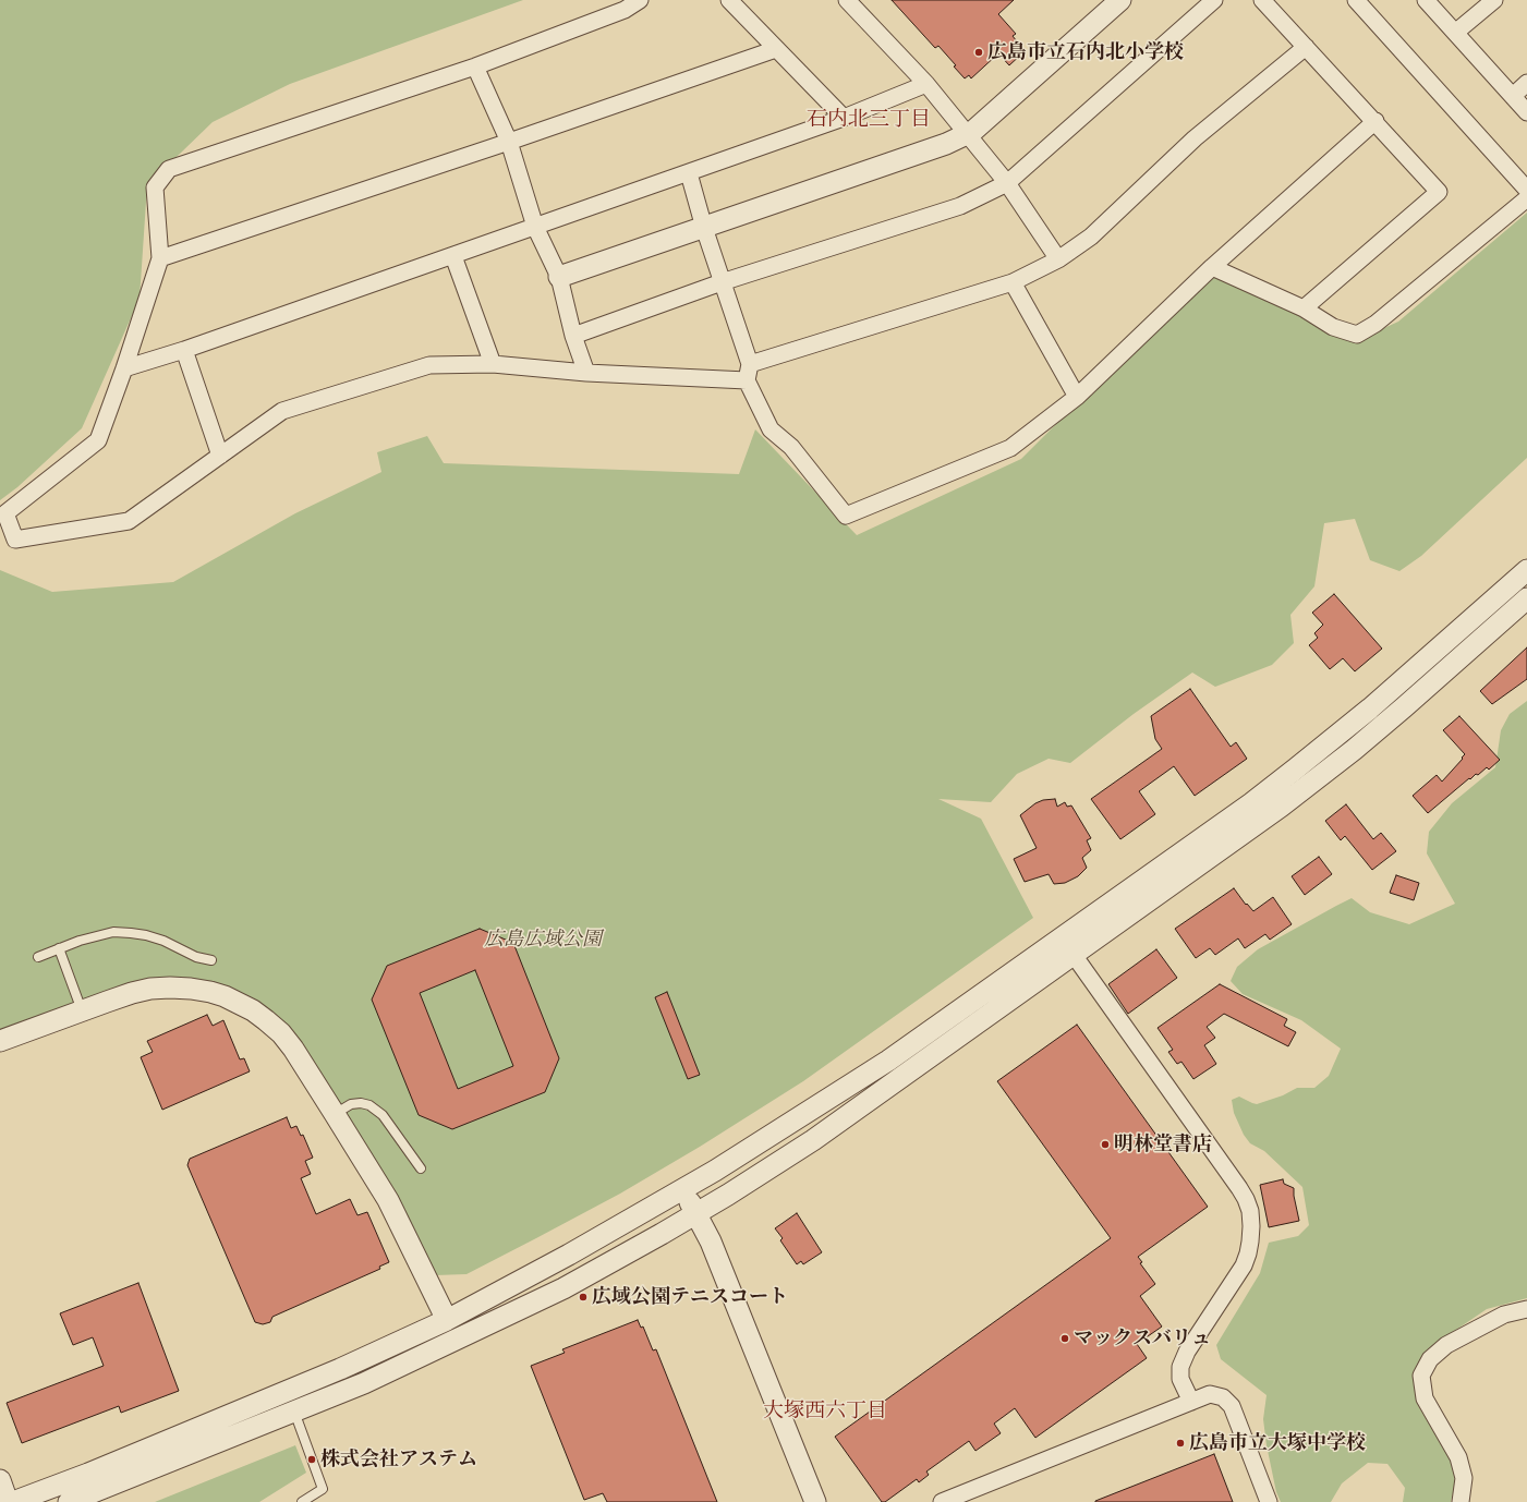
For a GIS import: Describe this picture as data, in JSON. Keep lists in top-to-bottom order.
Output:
{
  "districts": ["石内北三丁目", "大塚西六丁目"],
  "parks": ["広島広域公園"],
  "places": [
    "広島市立石内北小学校",
    "明林堂書店",
    "広域公園テニスコート",
    "マックスバリュ",
    "広島市立大塚中学校",
    "株式会社アステム"
  ]
}
